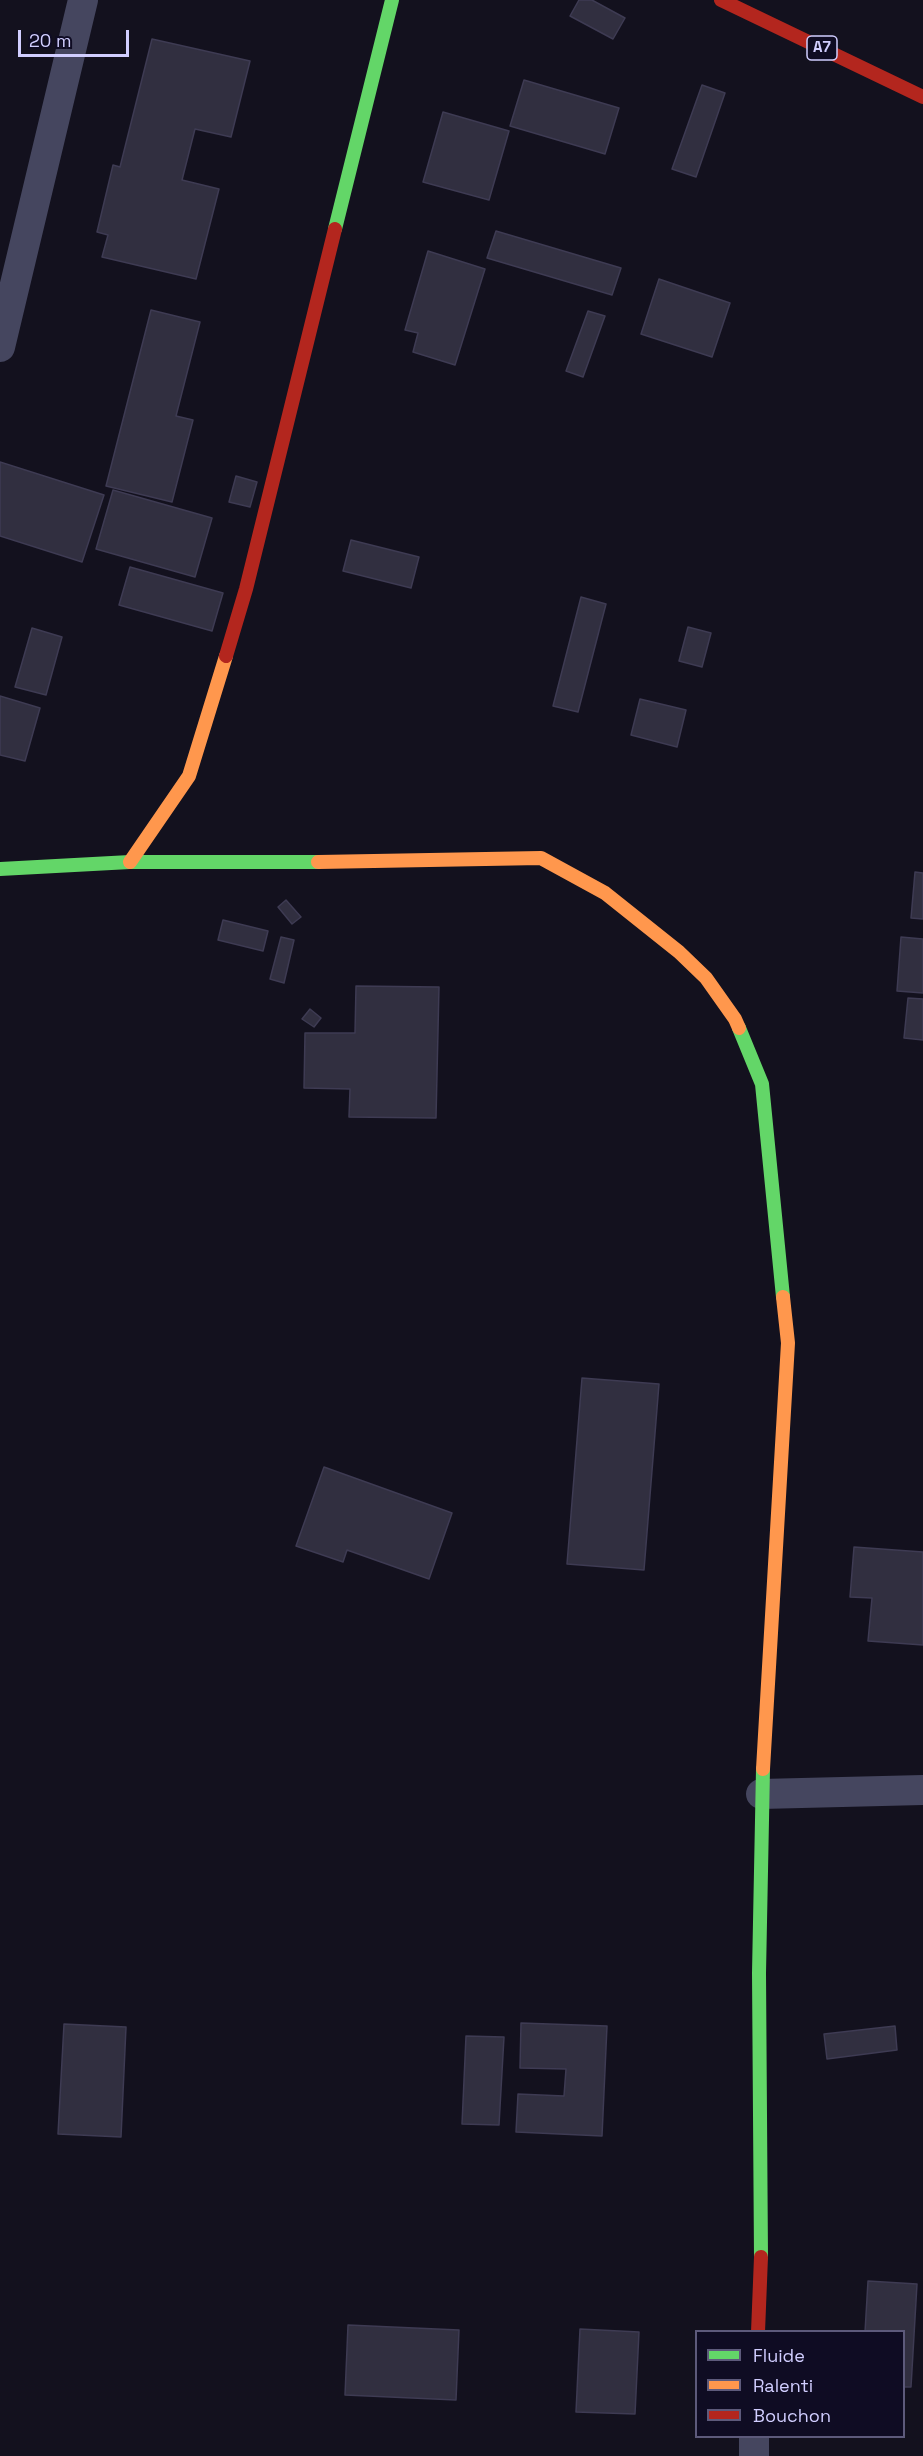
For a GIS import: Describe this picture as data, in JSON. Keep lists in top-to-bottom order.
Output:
{
  "streets": {
    "street": ["A7"]
  },
  "legend": ["Fluide", "Ralenti", "Bouchon"],
  "scale_bar": "20 m"
}
